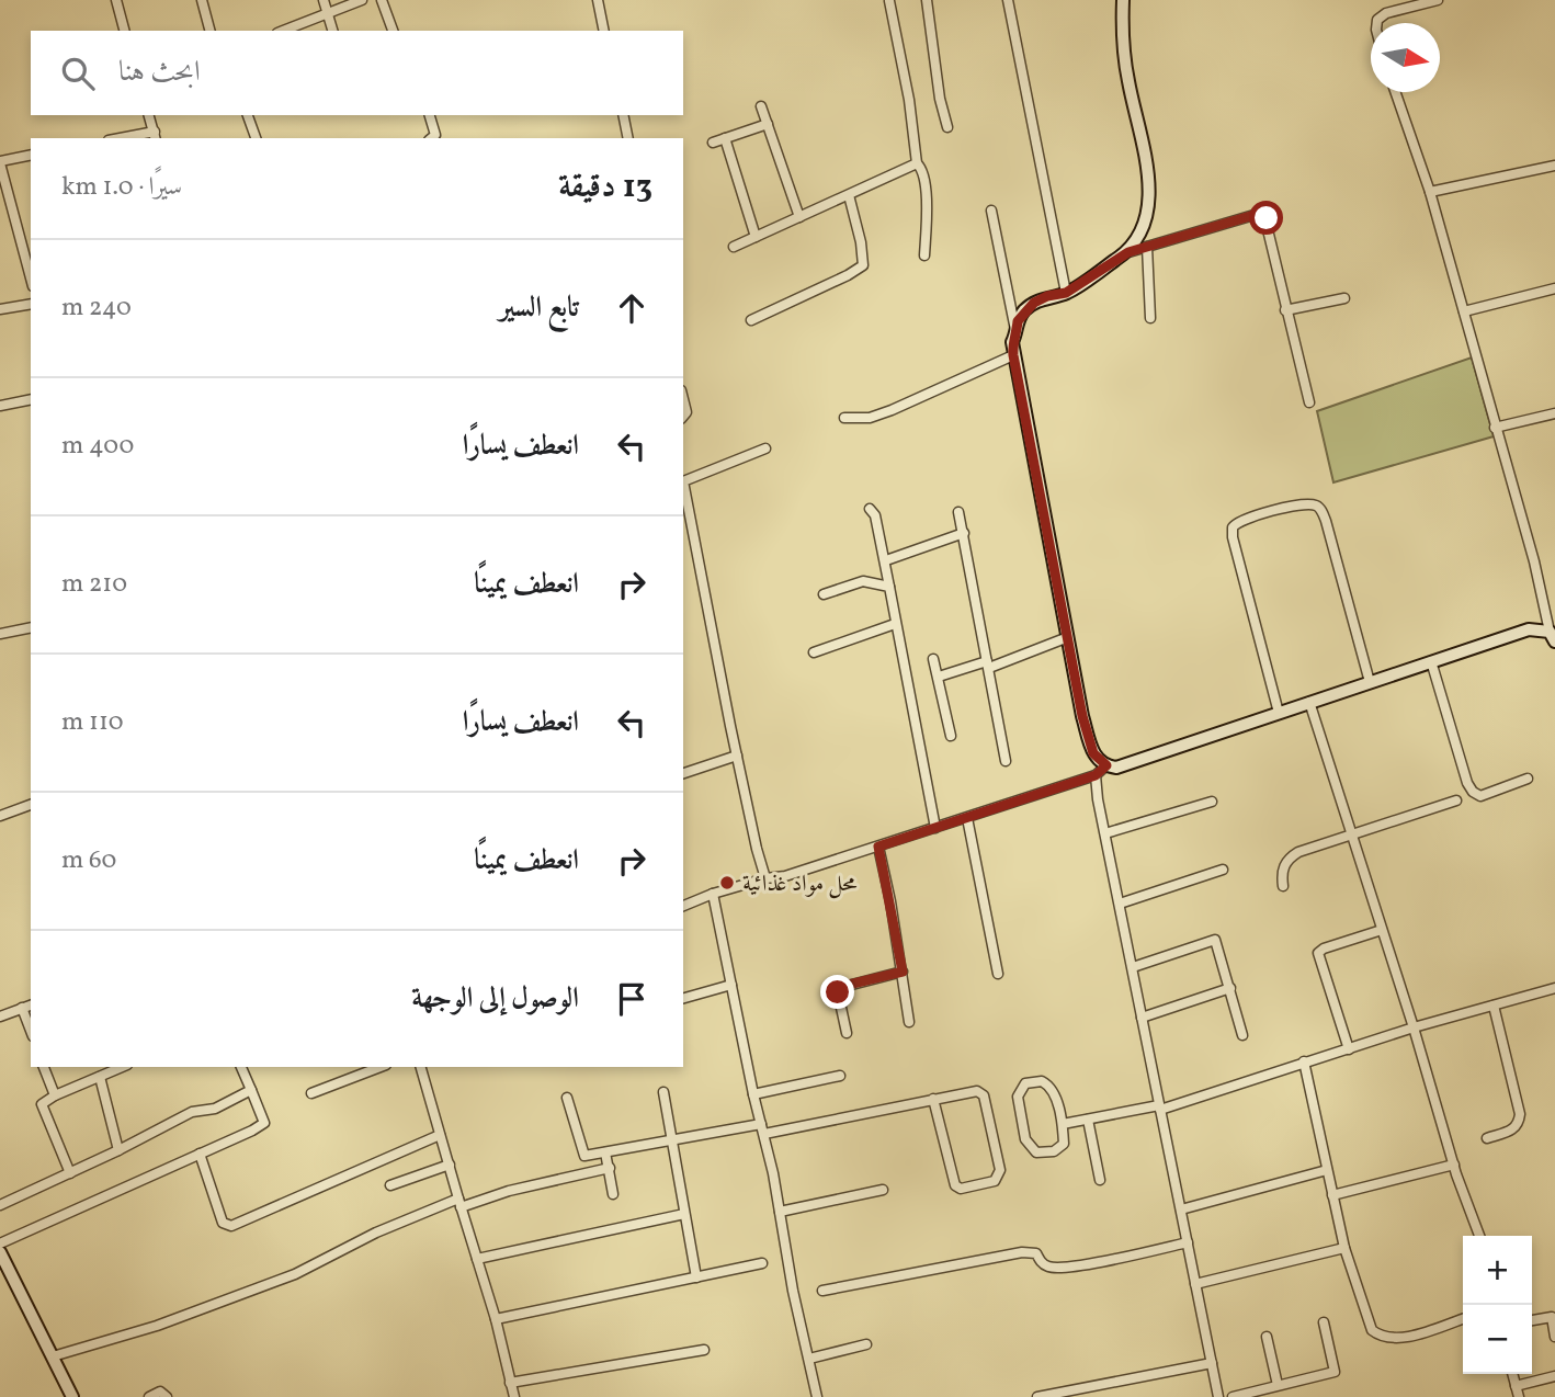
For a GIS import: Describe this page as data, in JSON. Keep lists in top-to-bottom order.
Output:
{
  "places": ["محل مواد غذائية"],
  "north": "right",
  "page": {
    "search": "ابحث هنا",
    "heading": ["13 دقيقة", "سيرًا · 1.0 km"],
    "list": [
      ["تابع السير", "240 m"],
      ["انعطف يسارًا", "400 m"],
      ["انعطف يمينًا", "210 m"],
      ["انعطف يسارًا", "110 m"],
      ["انعطف يمينًا", "60 m"],
      "الوصول إلى الوجهة"
    ],
    "map_buttons": ["+", "−"]
  }
}
